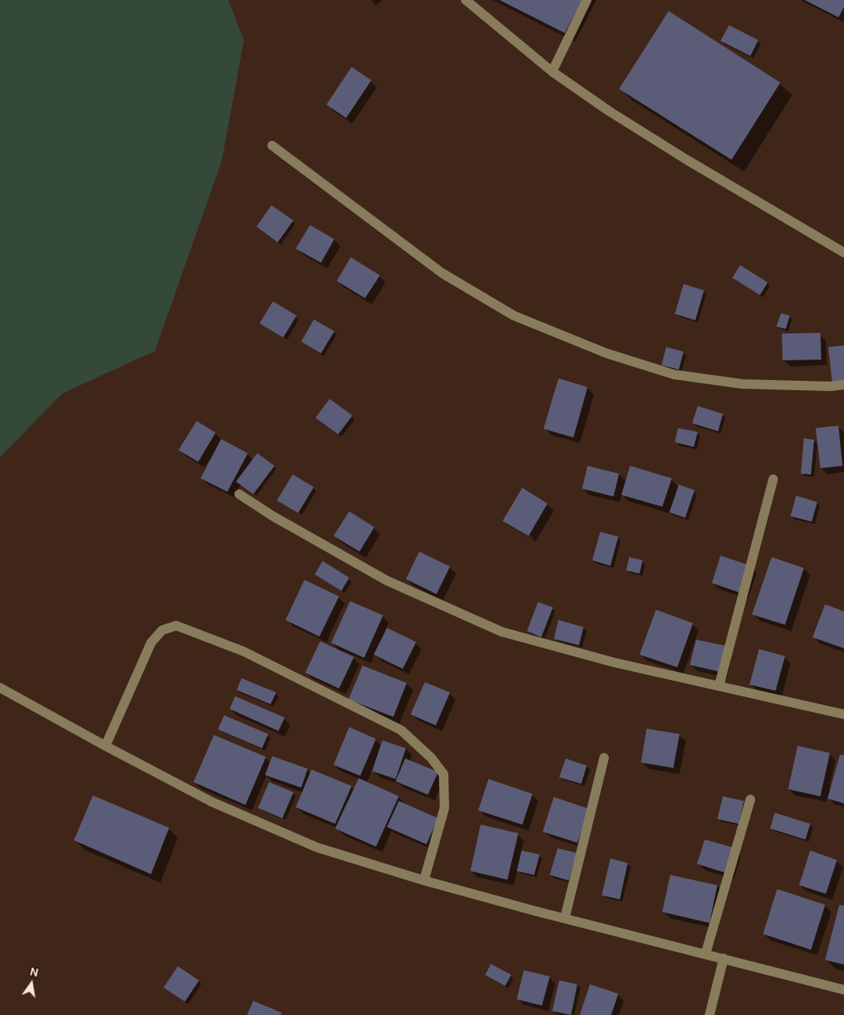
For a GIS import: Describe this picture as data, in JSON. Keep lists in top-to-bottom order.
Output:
{
  "north": "top"
}
